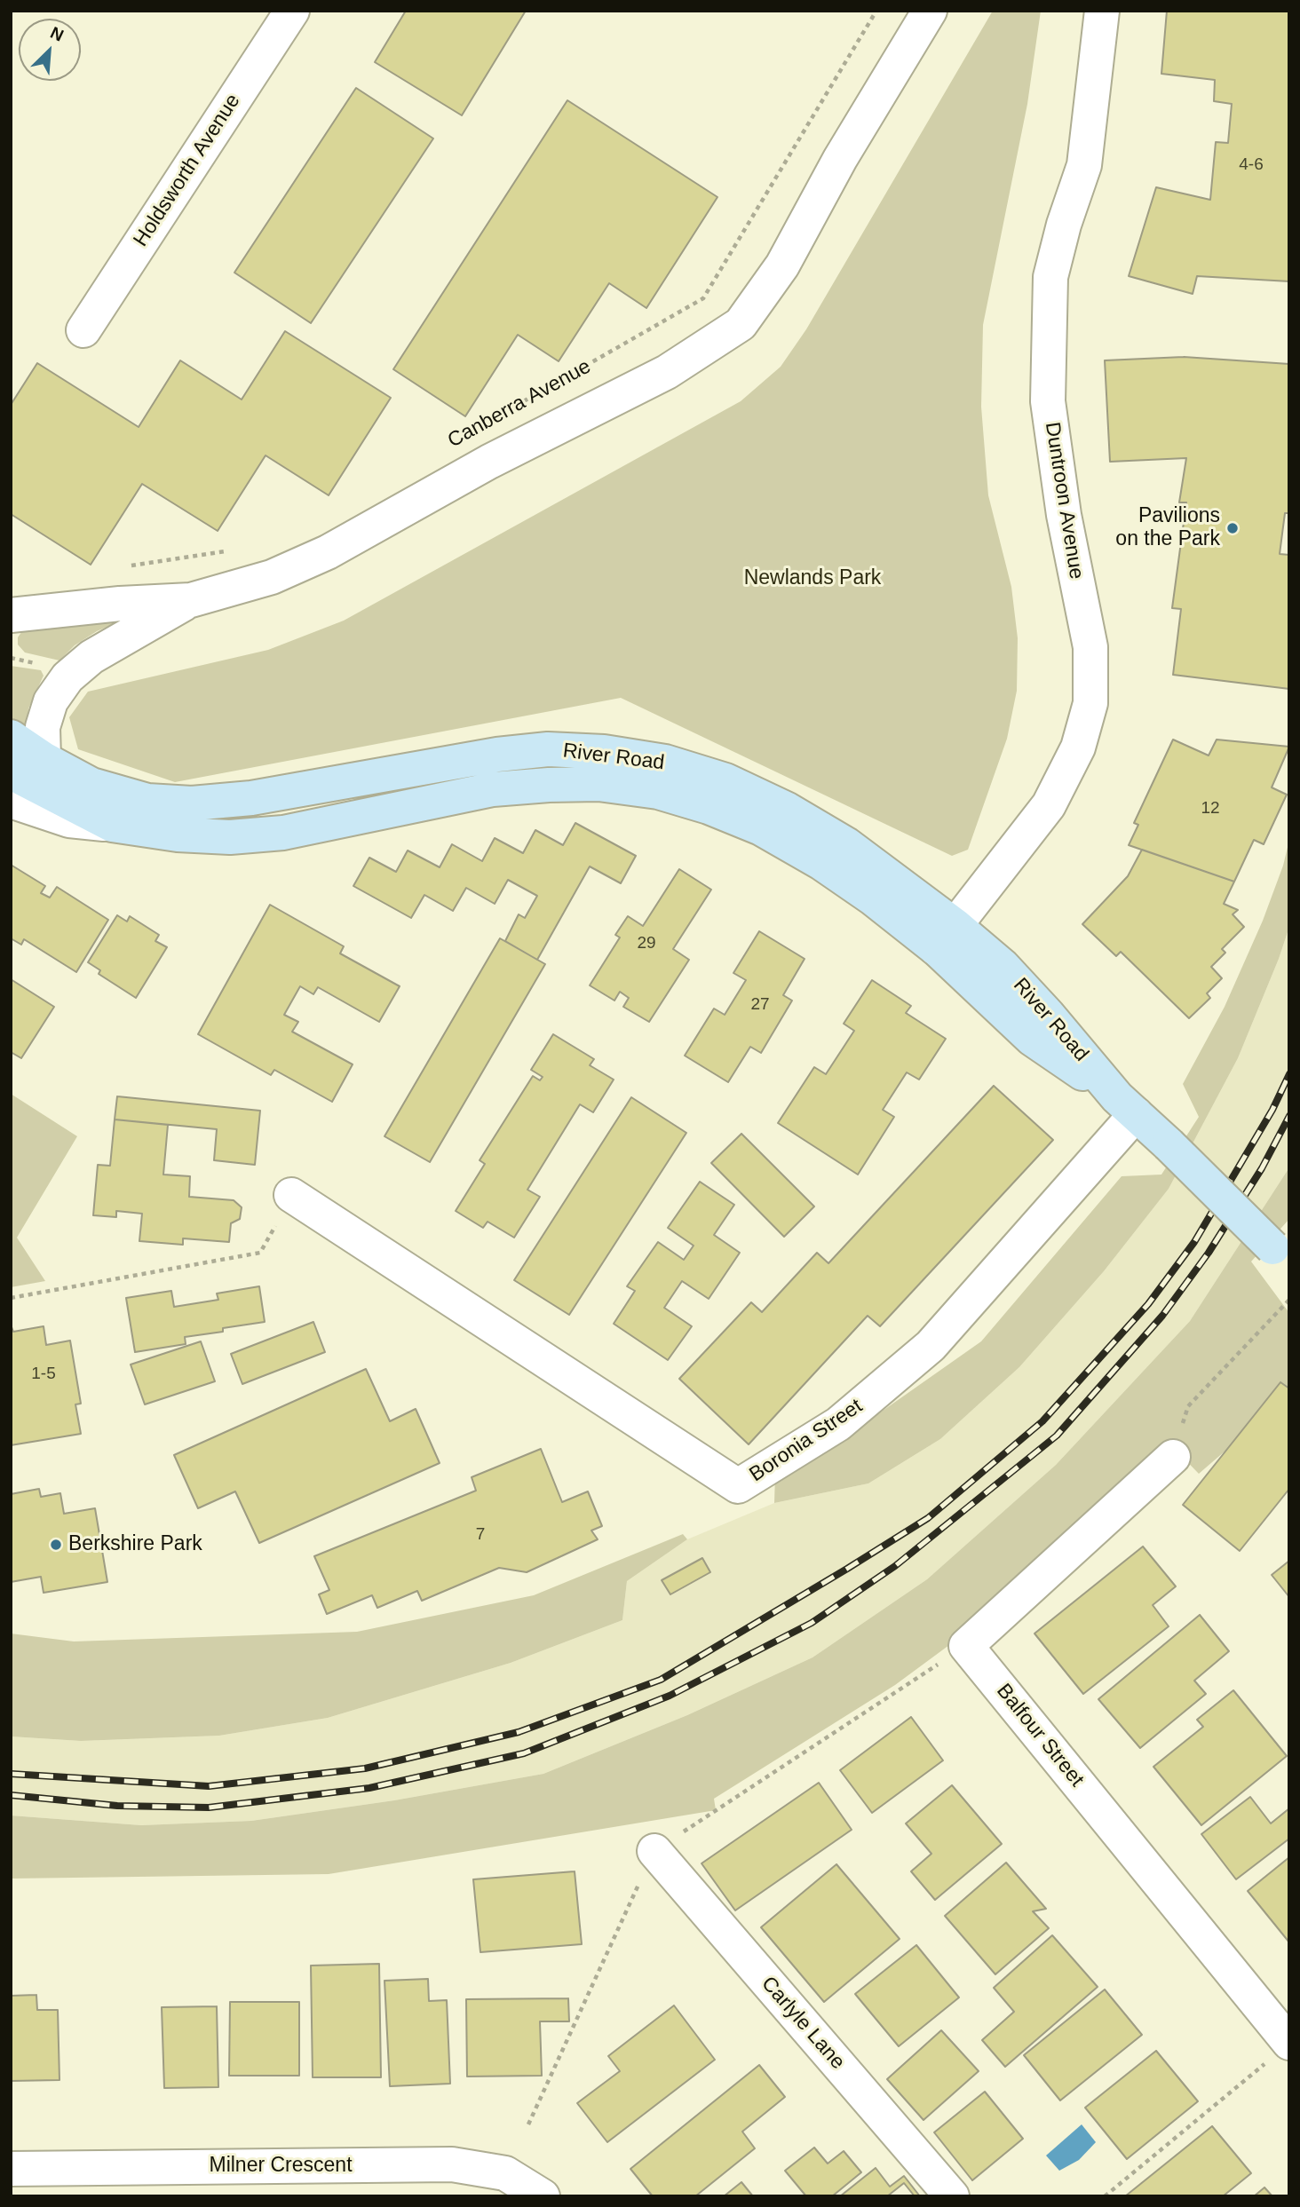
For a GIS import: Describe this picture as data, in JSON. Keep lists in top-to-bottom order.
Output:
{
  "streets": {
    "main road": ["River Road"],
    "street": [
      "Holdsworth Avenue",
      "Canberra Avenue",
      "Duntroon Avenue",
      "Boronia Street",
      "Balfour Street",
      "Carlyle Lane",
      "Milner Crescent"
    ]
  },
  "crossings": [
    ["Canberra Avenue", "River Road"],
    ["Duntroon Avenue", "River Road"],
    ["River Road", "Boronia Street"]
  ],
  "parks": ["Newlands Park"],
  "places": ["Pavilions on the Park", "Berkshire Park"],
  "house_numbers": [
    "4-6",
    "12",
    "29",
    "27",
    "1-5",
    "7"
  ],
  "north": "top right"
}
